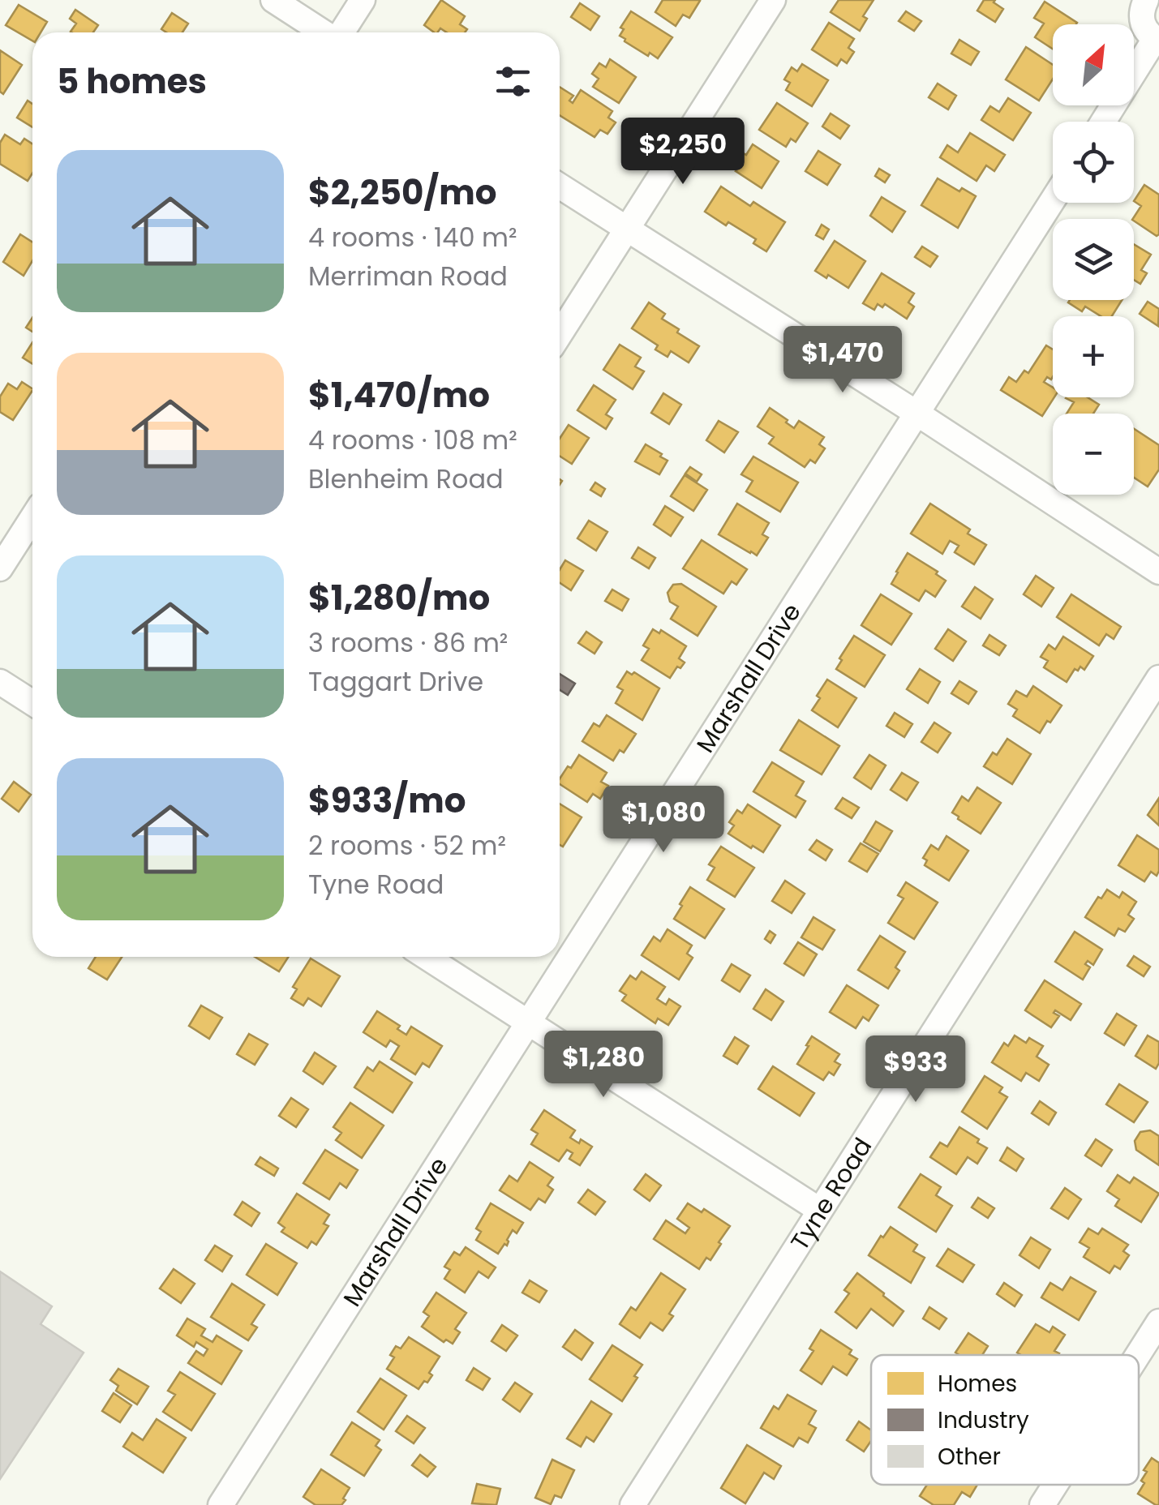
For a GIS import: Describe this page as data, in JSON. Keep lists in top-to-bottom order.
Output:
{
  "streets": {
    "street": ["Marshall Drive", "Tyne Road"]
  },
  "legend": ["Homes", "Industry", "Other"],
  "north": "top right",
  "page": {
    "map_buttons": ["+", "−"],
    "heading": "5 homes",
    "price": [
      "$2,250",
      "$1,470",
      "$1,080",
      "$1,280",
      "$933"
    ],
    "list": [
      {
        "name": "$2,250/mo",
        "note": "4 rooms · 140 m² · Merriman Road"
      },
      {
        "name": "$1,470/mo",
        "note": "4 rooms · 108 m² · Blenheim Road"
      },
      {
        "name": "$1,280/mo",
        "note": "3 rooms · 86 m² · Taggart Drive"
      },
      {
        "name": "$933/mo",
        "note": "2 rooms · 52 m² · Tyne Road"
      }
    ]
  }
}
